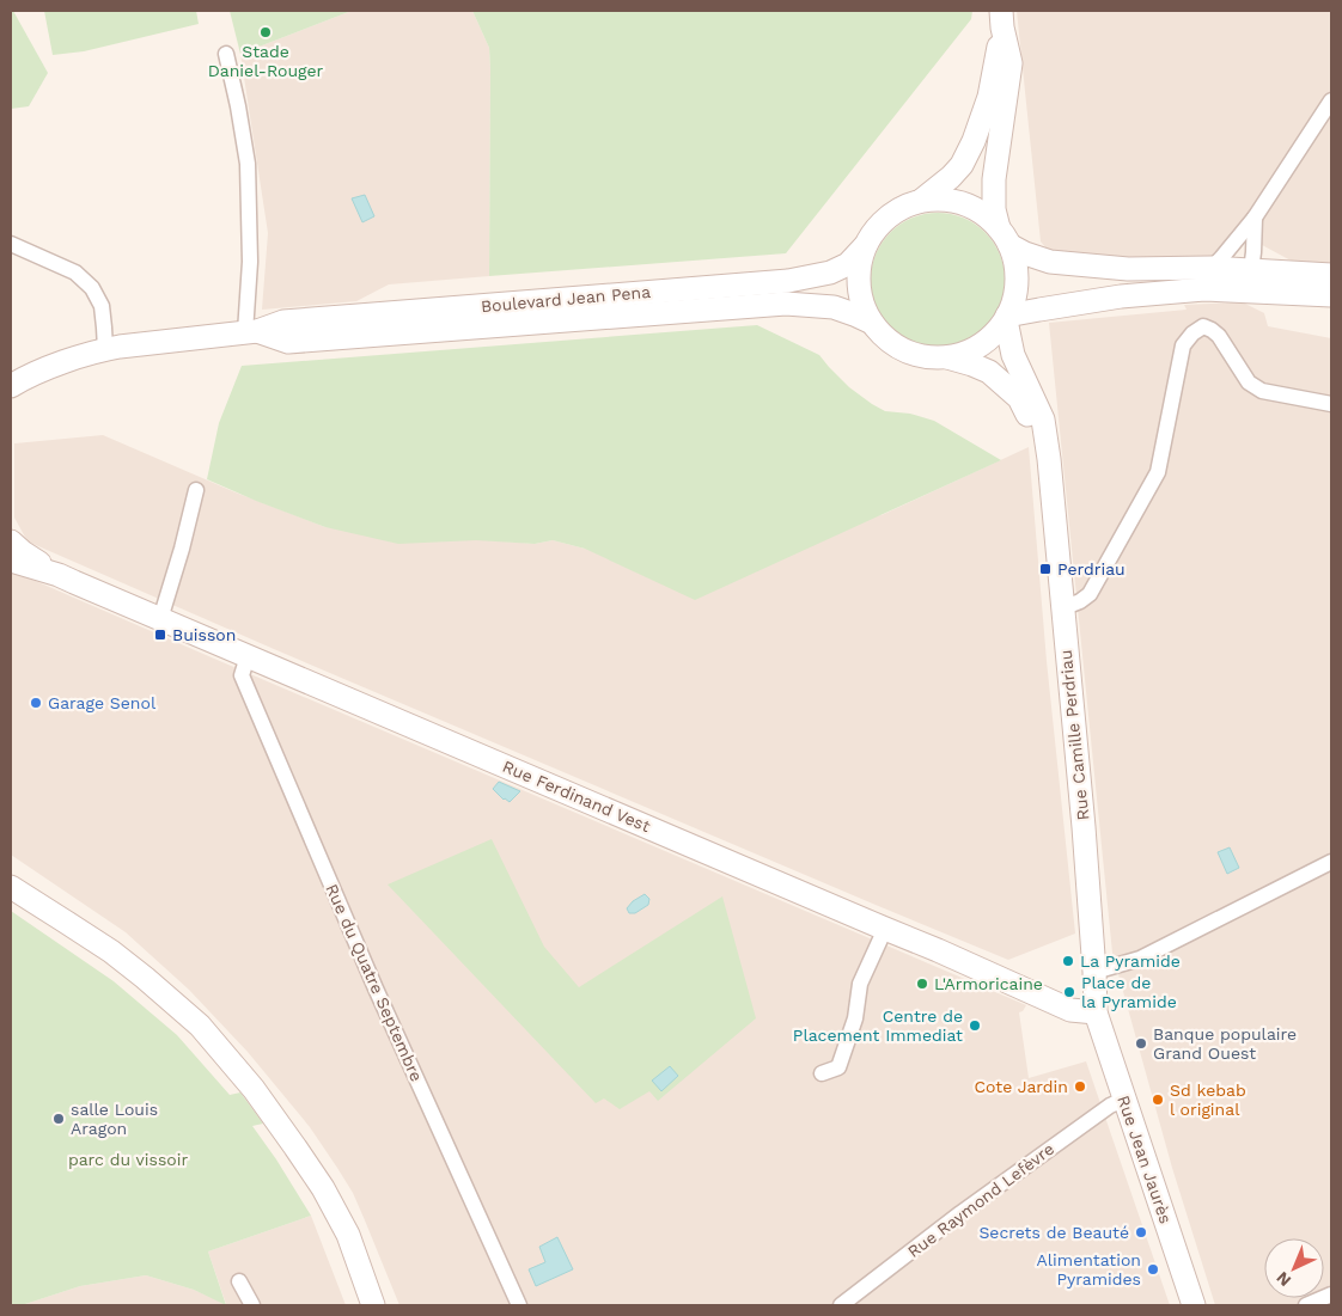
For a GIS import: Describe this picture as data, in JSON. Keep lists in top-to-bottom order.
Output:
{
  "streets": {
    "main road": [
      "Boulevard Jean Pena",
      "Rue Camille Perdriau",
      "Rue Ferdinand Vest",
      "Rue Jean Jaurès"
    ],
    "street": ["Rue du Quatre Septembre", "Rue Raymond Lefèvre"]
  },
  "crossings": [
    ["Boulevard Jean Pena", "Rue Camille Perdriau"],
    ["Rue Camille Perdriau", "Rue Ferdinand Vest"],
    ["Rue Camille Perdriau", "Rue Jean Jaurès"],
    ["Rue Ferdinand Vest", "Rue du Quatre Septembre"],
    ["Rue Ferdinand Vest", "Rue Jean Jaurès"],
    ["Rue Jean Jaurès", "Rue Raymond Lefèvre"]
  ],
  "parks": ["parc du vissoir"],
  "places": {
    "other": [
      "Stade Daniel-Rouger",
      "Garage Senol",
      "La Pyramide",
      "L'Armoricaine",
      "Place de la Pyramide",
      "Centre de Placement Immediat",
      "Banque populaire Grand Ouest",
      "Cote Jardin",
      "Sd kebab l original",
      "salle Louis Aragon",
      "Secrets de Beauté",
      "Alimentation Pyramides"
    ],
    "transit": ["Perdriau", "Buisson"]
  },
  "north": "bottom left"
}
